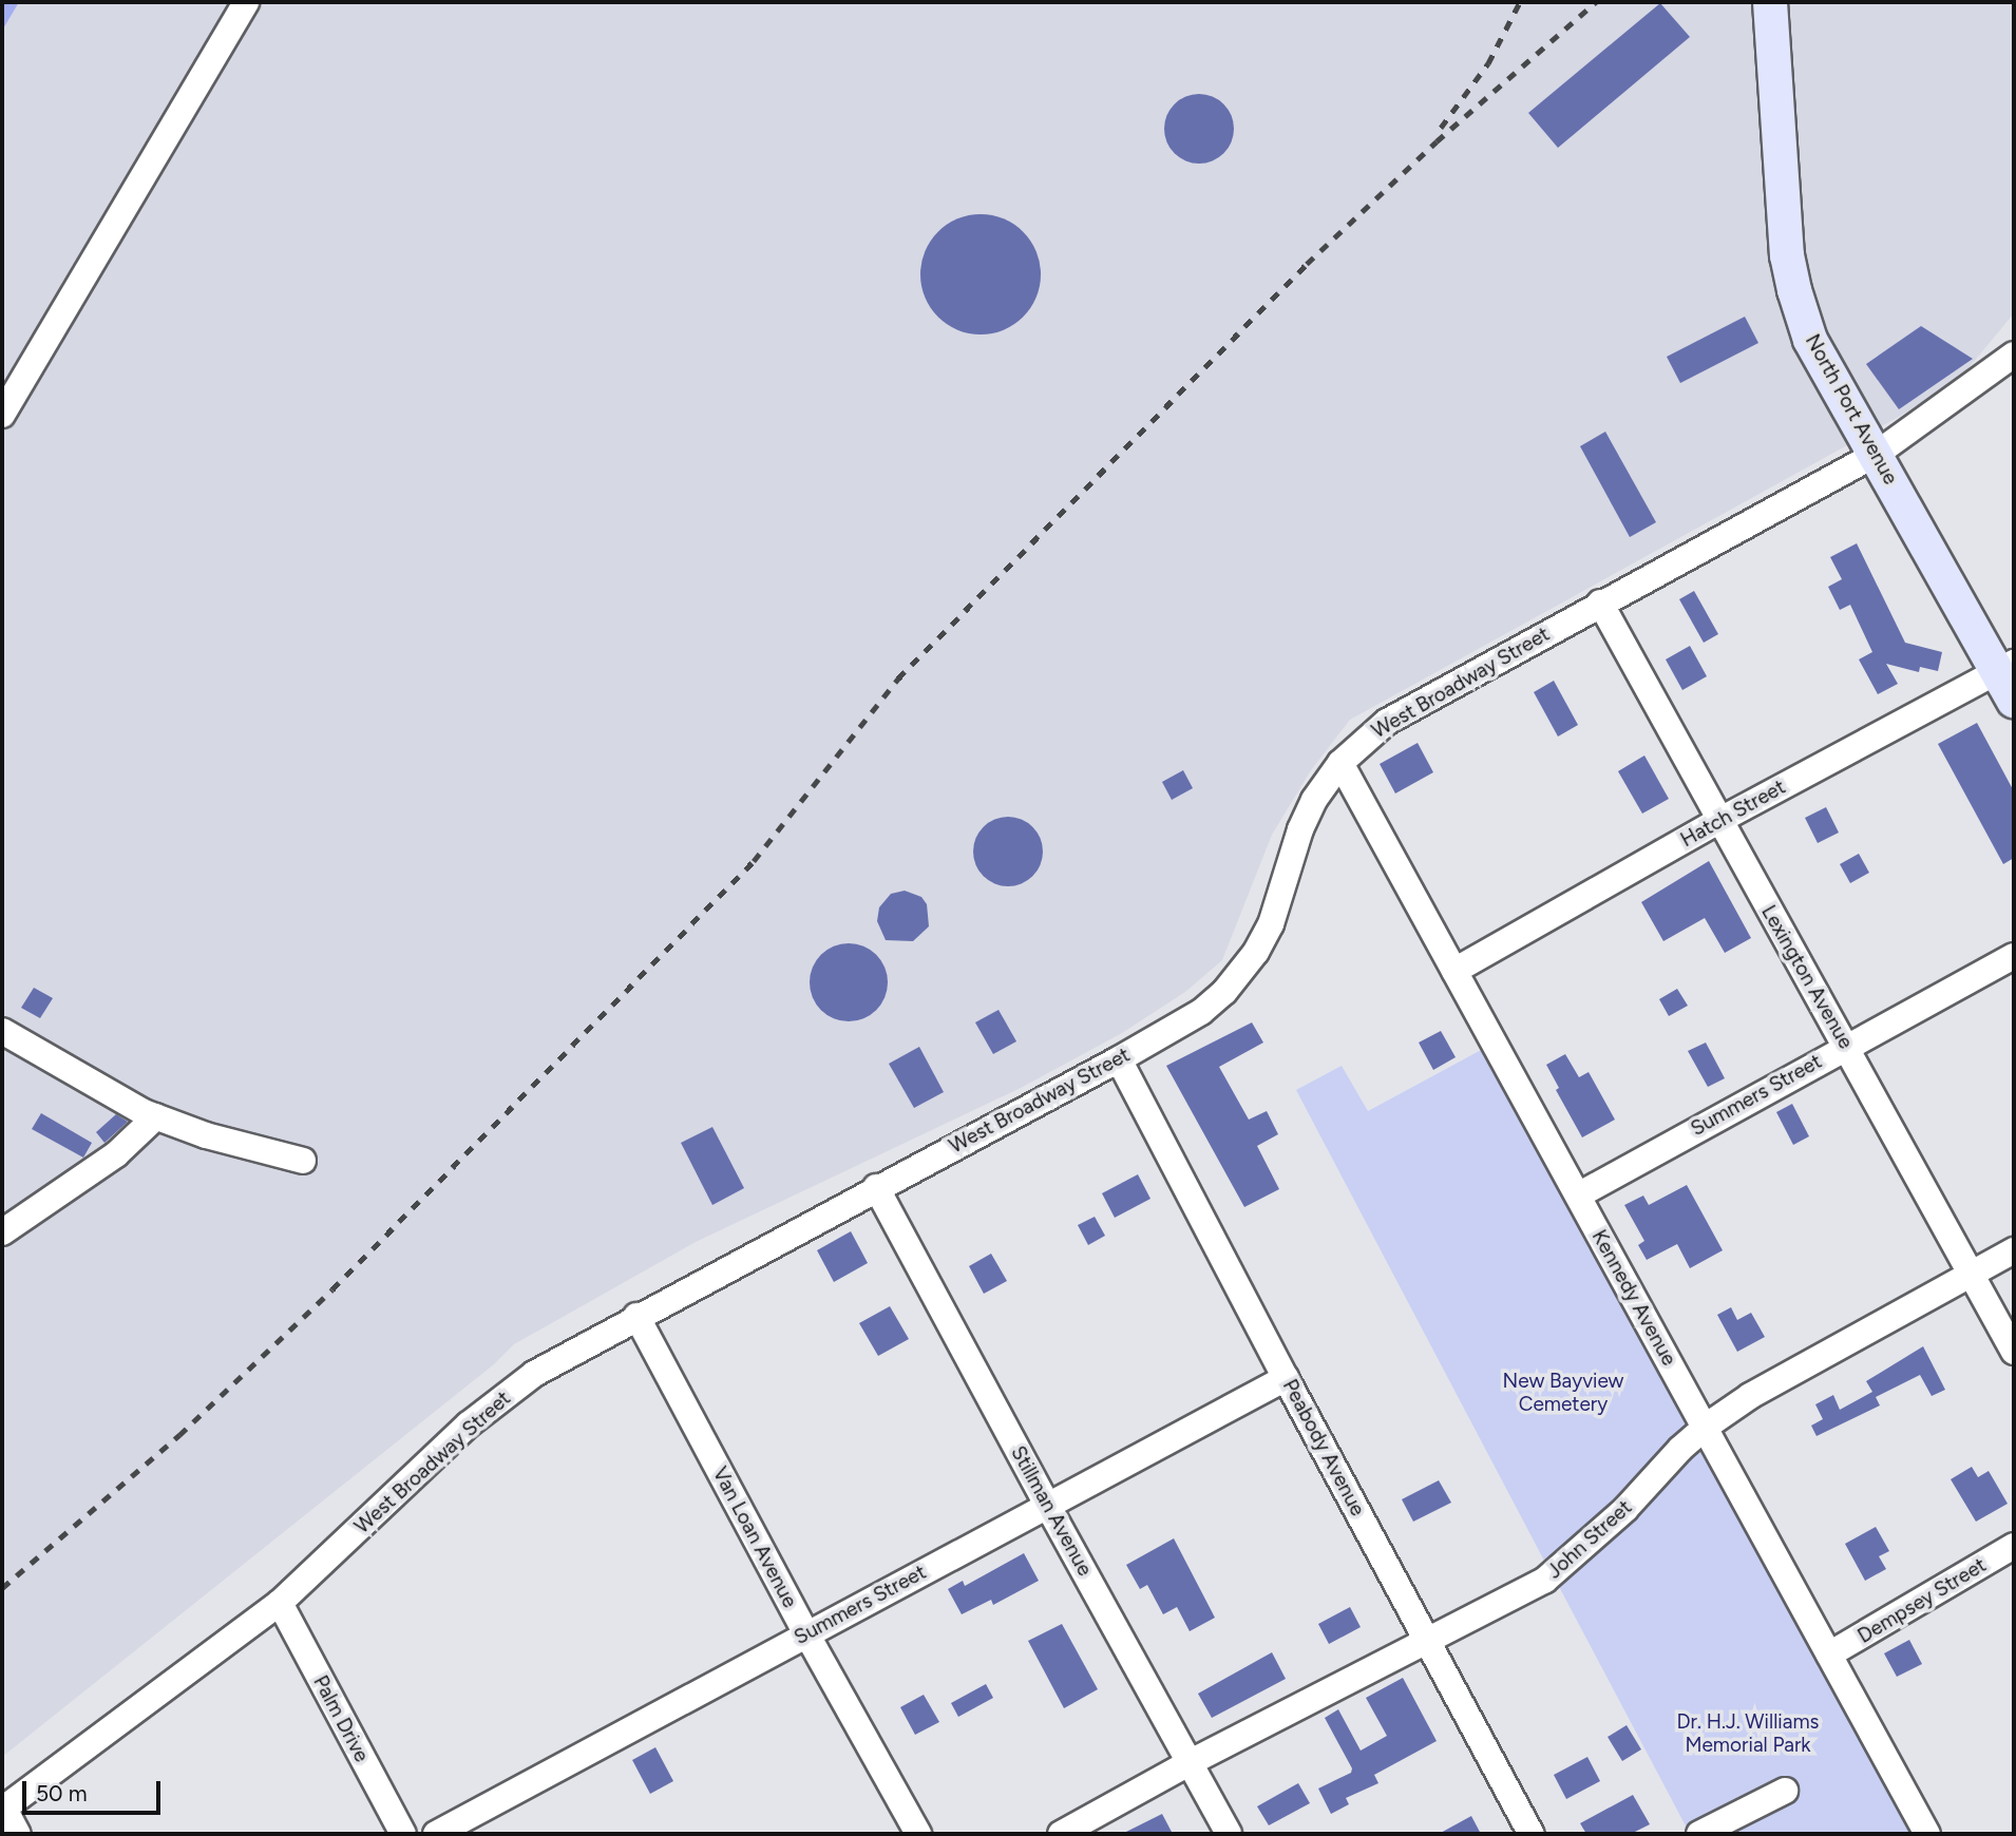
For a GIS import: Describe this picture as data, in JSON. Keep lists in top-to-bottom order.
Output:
{
  "streets": {
    "main road": ["North Port Avenue"],
    "street": [
      "West Broadway Street",
      "Hatch Street",
      "Lexington Avenue",
      "Summers Street",
      "Kennedy Avenue",
      "Peabody Avenue",
      "Stillman Avenue",
      "Van Loan Avenue",
      "John Street",
      "Dempsey Street",
      "Palm Drive"
    ]
  },
  "crossings": [
    ["North Port Avenue", "West Broadway Street"],
    ["North Port Avenue", "Hatch Street"],
    ["West Broadway Street", "Lexington Avenue"],
    ["West Broadway Street", "Kennedy Avenue"],
    ["West Broadway Street", "Peabody Avenue"],
    ["West Broadway Street", "Stillman Avenue"],
    ["West Broadway Street", "Van Loan Avenue"],
    ["West Broadway Street", "Palm Drive"],
    ["Hatch Street", "Lexington Avenue"],
    ["Hatch Street", "Kennedy Avenue"],
    ["Lexington Avenue", "Summers Street"],
    ["Lexington Avenue", "John Street"],
    ["Summers Street", "Kennedy Avenue"],
    ["Summers Street", "Peabody Avenue"],
    ["Summers Street", "Stillman Avenue"],
    ["Summers Street", "Van Loan Avenue"],
    ["Kennedy Avenue", "John Street"],
    ["Kennedy Avenue", "Dempsey Street"],
    ["Peabody Avenue", "John Street"],
    ["Stillman Avenue", "John Street"]
  ],
  "parks": ["New Bayview Cemetery", "Dr. H.J. Williams Memorial Park"],
  "scale_bar": "50 m"
}
